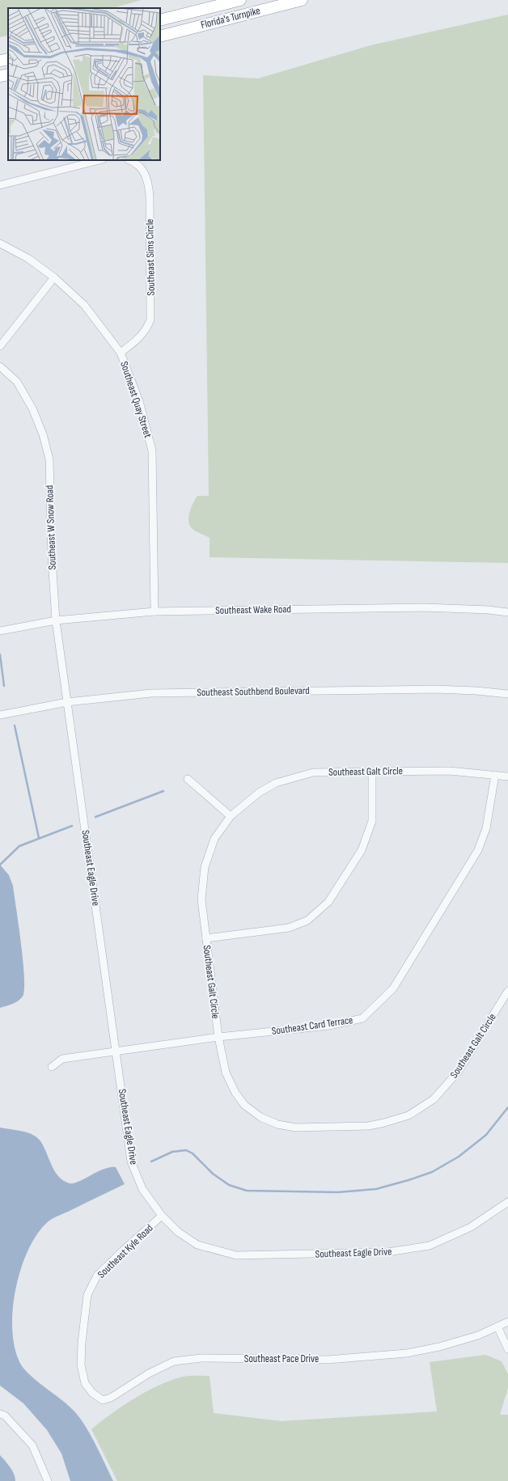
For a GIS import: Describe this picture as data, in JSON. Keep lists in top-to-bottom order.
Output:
{
  "streets": {
    "highway": ["Florida's Turnpike"],
    "street": [
      "Southeast Sims Circle",
      "Southeast Quay Street",
      "Southeast W Snow Road",
      "Southeast Wake Road",
      "Southeast Southbend Boulevard",
      "Southeast Galt Circle",
      "Southeast Eagle Drive",
      "Southeast Card Terrace",
      "Southeast Kyle Road",
      "Southeast Pace Drive"
    ]
  },
  "crossings": [
    ["Southeast Sims Circle", "Southeast Quay Street"],
    ["Southeast Quay Street", "Southeast Wake Road"],
    ["Southeast W Snow Road", "Southeast Wake Road"],
    ["Southeast W Snow Road", "Southeast Southbend Boulevard"],
    ["Southeast W Snow Road", "Southeast Eagle Drive"],
    ["Southeast Southbend Boulevard", "Southeast Eagle Drive"],
    ["Southeast Galt Circle", "Southeast Card Terrace"],
    ["Southeast Eagle Drive", "Southeast Card Terrace"],
    ["Southeast Eagle Drive", "Southeast Kyle Road"],
    ["Southeast Kyle Road", "Southeast Pace Drive"]
  ]
}
